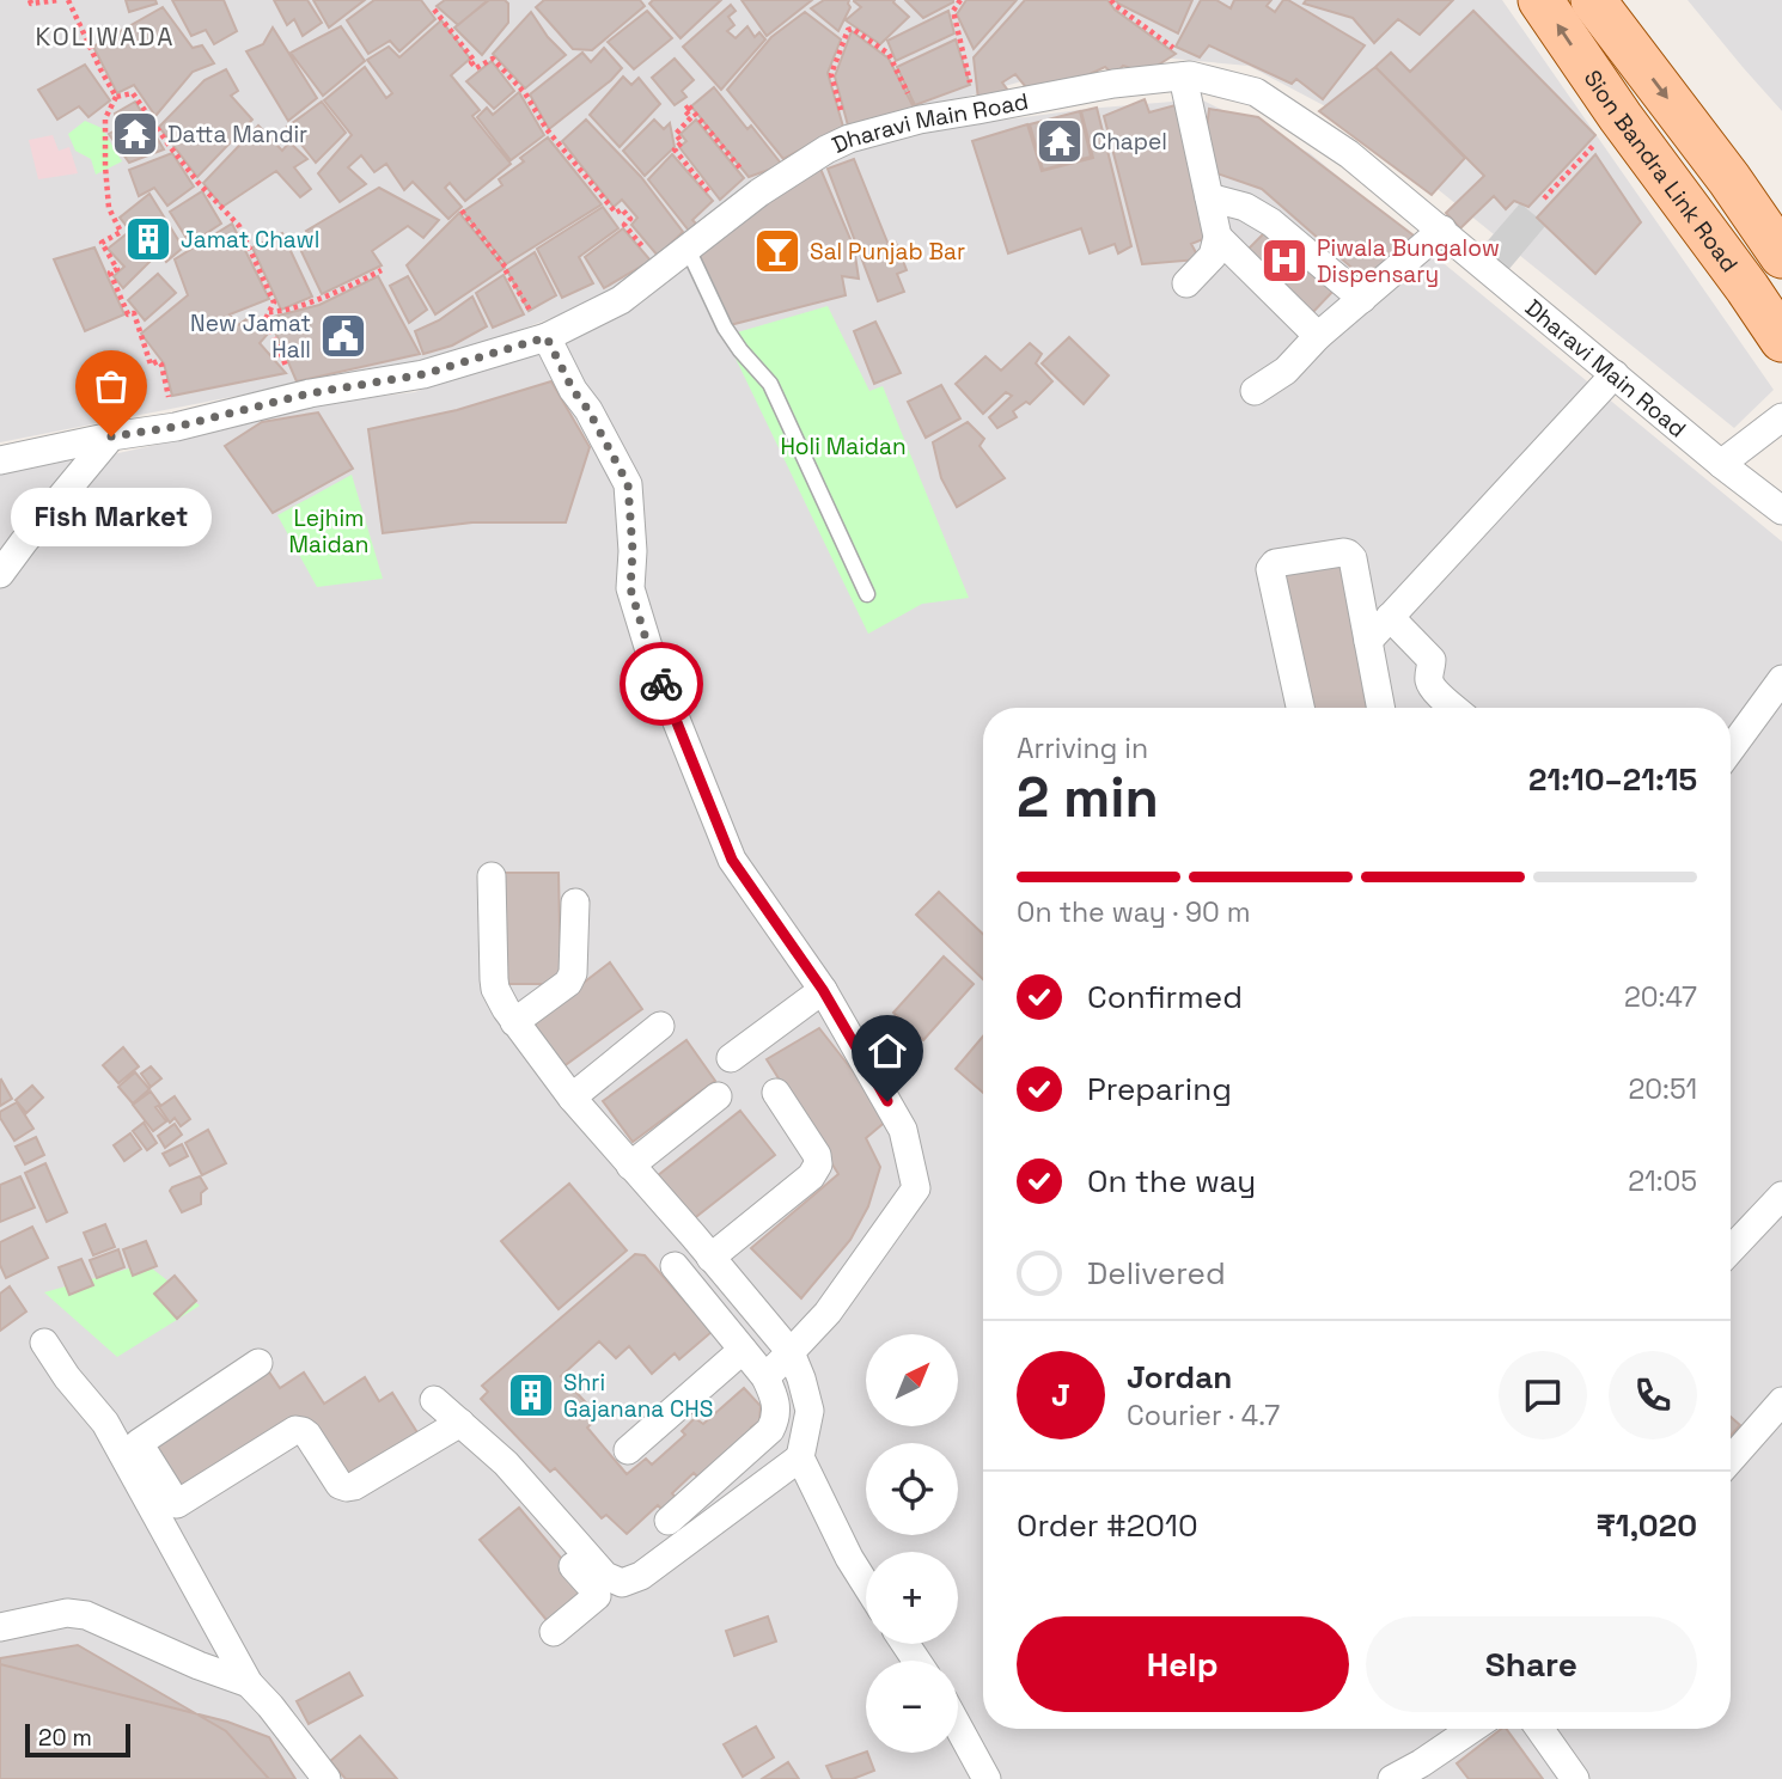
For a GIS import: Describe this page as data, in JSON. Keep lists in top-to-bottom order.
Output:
{
  "streets": {
    "main road": ["Sion Bandra Link Road"],
    "street": ["Dharavi Main Road"]
  },
  "districts": ["KOLIWADA"],
  "parks": ["Holi Maidan", "Lejhim Maidan"],
  "places": {
    "temple": ["Datta Mandir", "Chapel"],
    "building": ["Jamat Chawl", "Shri Gajanana CHS"],
    "bar": ["Sal Punjab Bar"],
    "hospital": ["Piwala Bungalow Dispensary"],
    "public building": ["New Jamat Hall"],
    "other": ["Fish Market"]
  },
  "scale_bar": "20 m",
  "north": "top right",
  "page": {
    "bubble": "Fish Market",
    "heading": ["2 min", "Arriving in", "21:10–21:15"],
    "panel": [
      "Jordan",
      "Courier · 4.7",
      "Order #2010",
      "₹1,020"
    ],
    "bar": "On the way · 90 m",
    "list": [
      ["Confirmed", "20:47"],
      ["Preparing", "20:51"],
      ["On the way", "21:05"],
      "Delivered"
    ],
    "map_buttons": ["+", "−"],
    "round": "J",
    "buttons": ["Help", "Share"],
    "scale": "20 m"
  }
}
